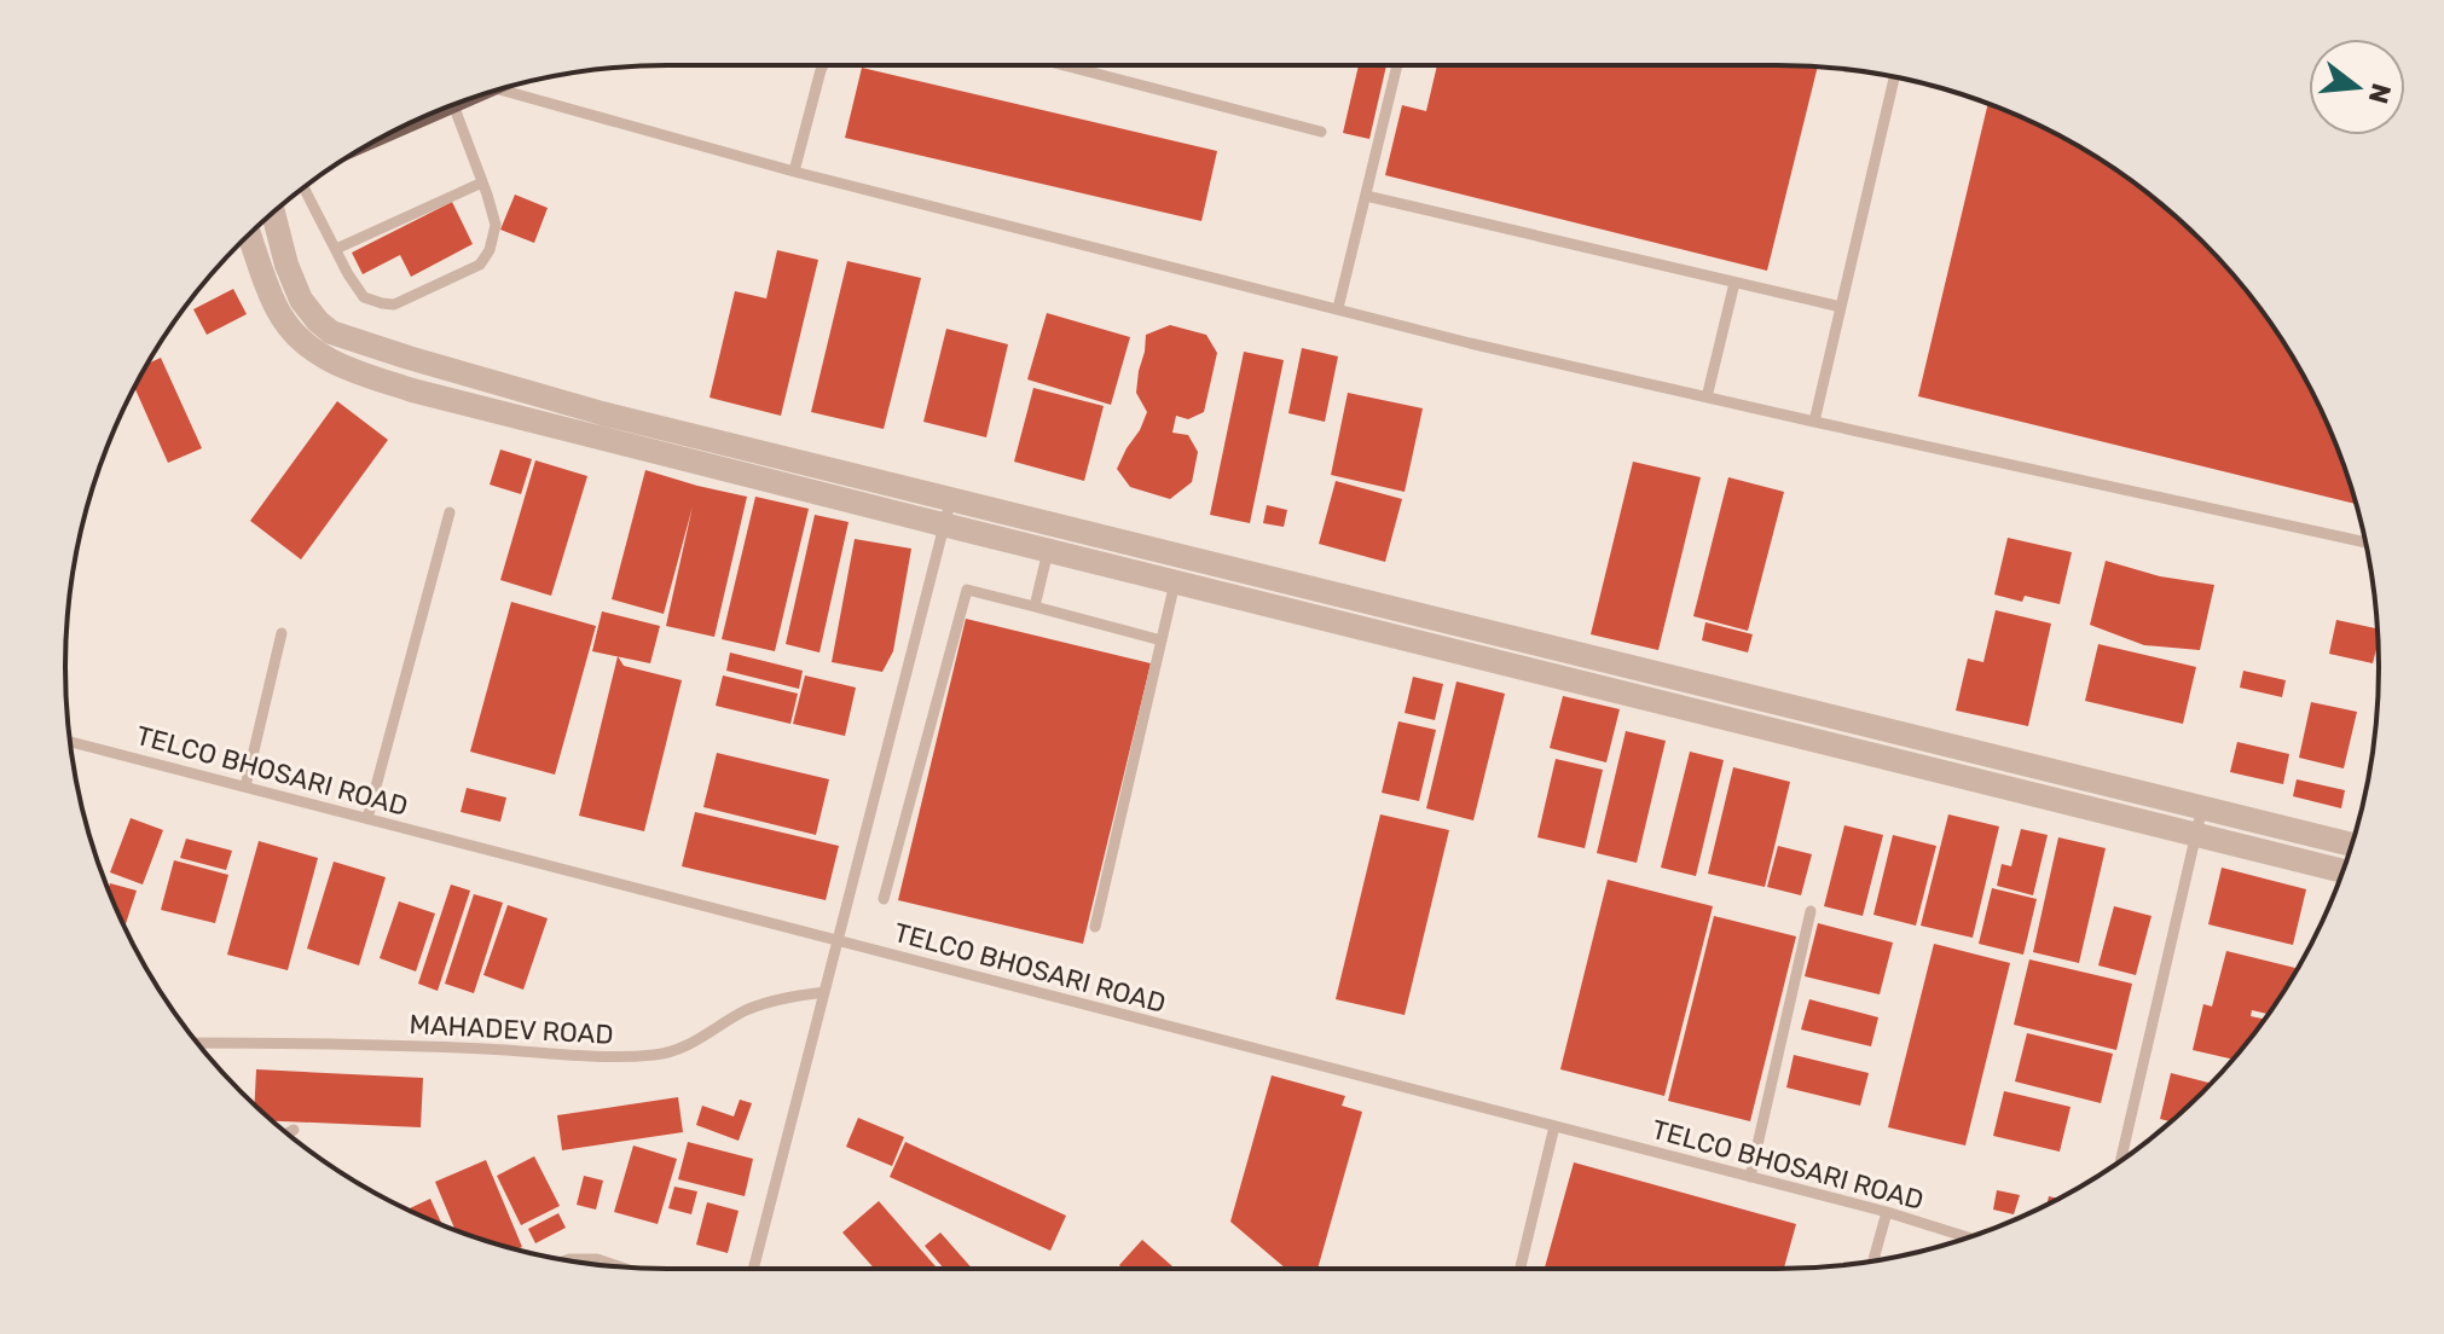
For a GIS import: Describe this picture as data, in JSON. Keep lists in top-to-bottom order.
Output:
{
  "streets": {
    "lane": ["TELCO BHOSARI ROAD", "MAHADEV ROAD"]
  },
  "north": "right"
}
